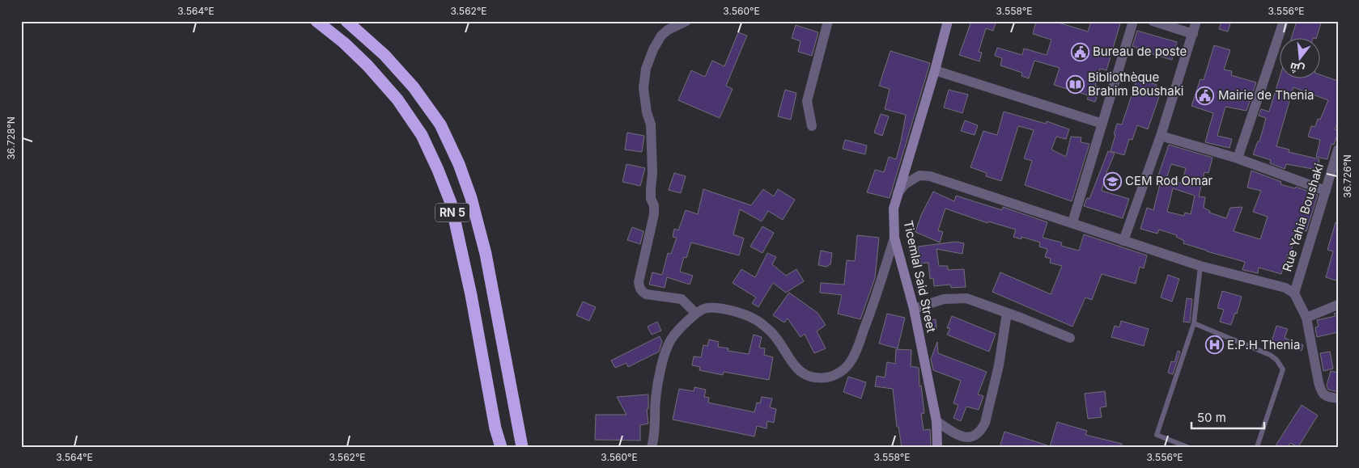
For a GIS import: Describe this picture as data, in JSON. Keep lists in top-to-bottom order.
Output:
{
  "streets": {
    "highway": ["RN 5"],
    "main road": ["Ticemlal Said Street"],
    "street": ["Rue Yahia Boushaki"]
  },
  "places": {
    "public building": ["Bureau de poste", "Mairie de Thenia"],
    "library": ["Bibliothèque Brahim Boushaki"],
    "school or university": ["CEM Rod Omar"],
    "hospital": ["E.P.H Thenia"]
  },
  "scale_bar": "50 m",
  "north": "bottom",
  "coordinates": [
    "3.564°E",
    "3.562°E",
    "3.560°E",
    "3.558°E",
    "3.556°E",
    "36.728°N",
    "36.726°N"
  ]
}
